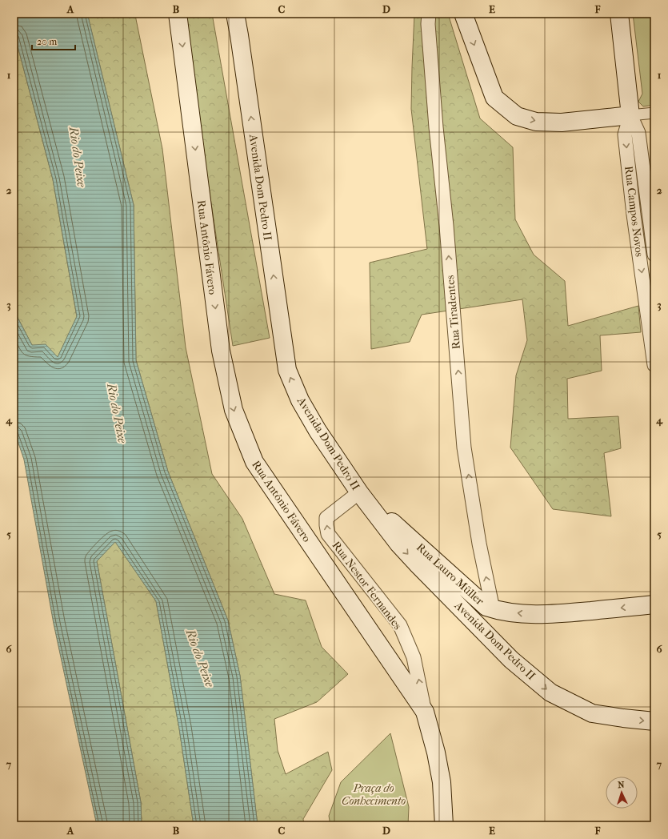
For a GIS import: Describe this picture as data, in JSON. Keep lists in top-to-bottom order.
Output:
{
  "streets": {
    "main road": [
      "Avenida Dom Pedro II",
      "Rua Campos Novos",
      "Rua Antônio Fávero",
      "Rua Lauro Müller"
    ],
    "street": ["Rua Tiradentes", "Rua Nestor Fernandes"]
  },
  "crossings": [
    ["Avenida Dom Pedro II", "Rua Lauro Müller"],
    ["Avenida Dom Pedro II", "Rua Nestor Fernandes"],
    ["Rua Antônio Fávero", "Rua Nestor Fernandes"],
    ["Rua Tiradentes", "Rua Lauro Müller"],
    ["Rua Lauro Müller", "Rua Nestor Fernandes"]
  ],
  "one_way": [
    "Rua Campos Novos",
    "Rua Antônio Fávero",
    "Rua Tiradentes",
    "Rua Lauro Müller",
    "Rua Nestor Fernandes"
  ],
  "water": ["Rio do Peixe"],
  "parks": ["Praça do Conhecimento"],
  "scale_bar": "20 m",
  "north": "top",
  "grid": {
    "columns": [
      "A",
      "B",
      "C",
      "D",
      "E",
      "F"
    ],
    "rows": [
      "1",
      "2",
      "3",
      "4",
      "5",
      "6",
      "7"
    ]
  }
}
